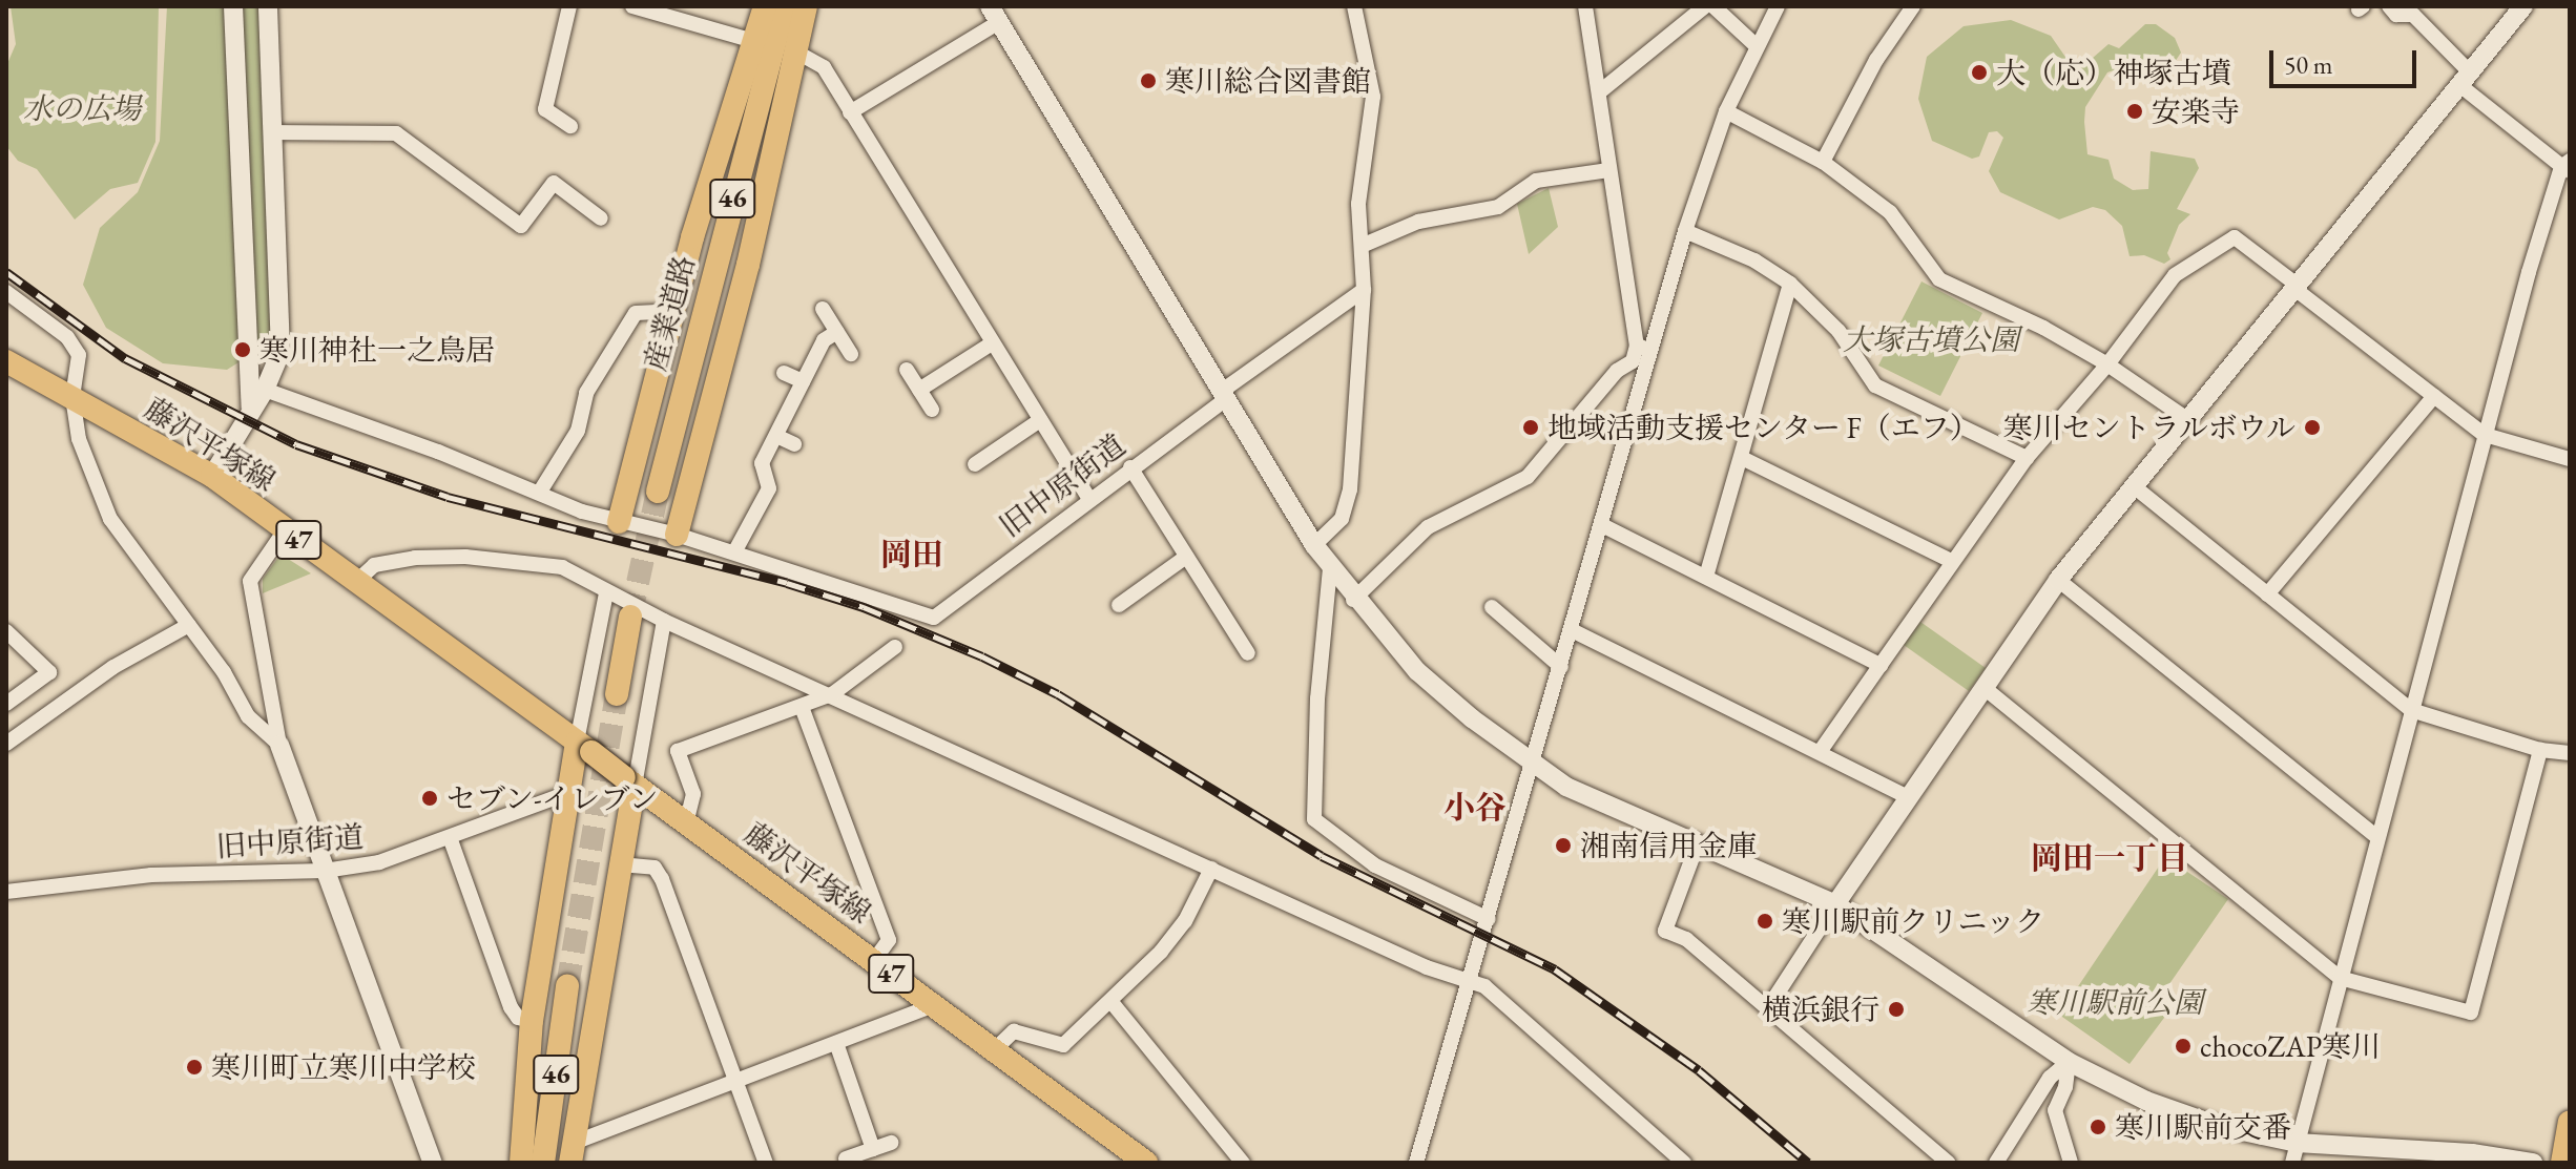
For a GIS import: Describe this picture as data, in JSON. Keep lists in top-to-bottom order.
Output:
{
  "streets": {
    "main road": [
      "46",
      "産業道路",
      "藤沢平塚線",
      "47"
    ],
    "street": ["旧中原街道"]
  },
  "crossings": [
    ["藤沢平塚線", "47"]
  ],
  "districts": ["岡田", "小谷", "岡田一丁目"],
  "parks": ["水の広場", "大塚古墳公園", "寒川駅前公園"],
  "places": [
    "大（応）神塚古墳",
    "寒川総合図書館",
    "安楽寺",
    "寒川神社一之鳥居",
    "地域活動支援センター F（エフ）",
    "寒川セントラルボウル",
    "セブン-イレブン",
    "湘南信用金庫",
    "寒川駅前クリニック",
    "横浜銀行",
    "chocoZAP寒川",
    "寒川町立寒川中学校",
    "寒川駅前交番"
  ],
  "scale_bar": "50 m"
}
